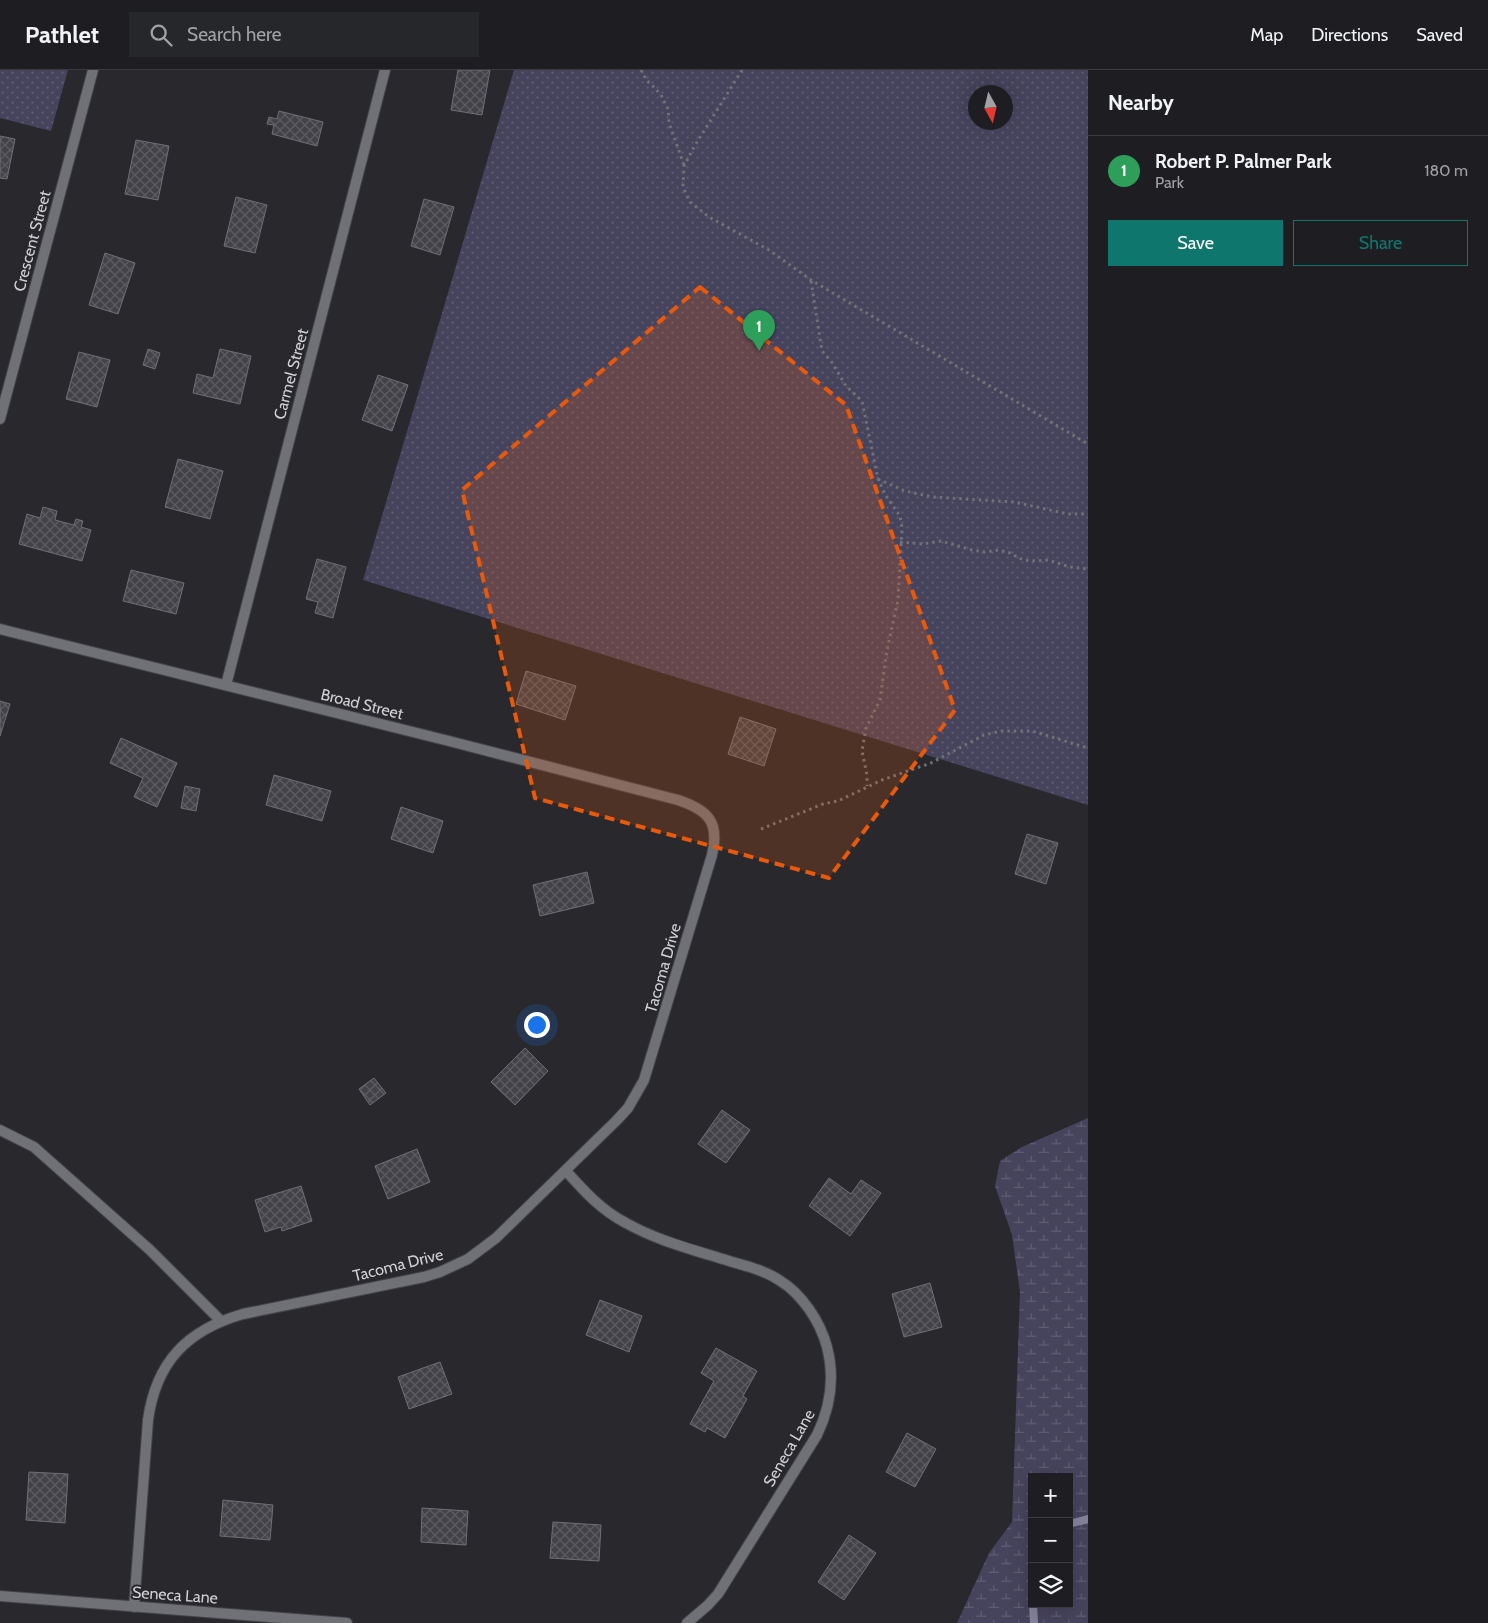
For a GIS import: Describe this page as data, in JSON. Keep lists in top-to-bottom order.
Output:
{
  "streets": {
    "street": [
      "Crescent Street",
      "Carmel Street",
      "Broad Street",
      "Tacoma Drive",
      "Seneca Lane"
    ]
  },
  "crossings": [
    ["Carmel Street", "Broad Street"],
    ["Broad Street", "Tacoma Drive"],
    ["Tacoma Drive", "Seneca Lane"]
  ],
  "north": "bottom",
  "page": {
    "header": "Pathlet",
    "search": "Search here",
    "nav": ["Map", "Directions", "Saved"],
    "heading": "Nearby",
    "list": [
      {
        "mark": "1",
        "name": "Robert P. Palmer Park",
        "note": "Park",
        "value": "180 m"
      }
    ],
    "buttons": ["Save", "Share"],
    "pins": "1",
    "map_buttons": ["+", "−"]
  }
}
